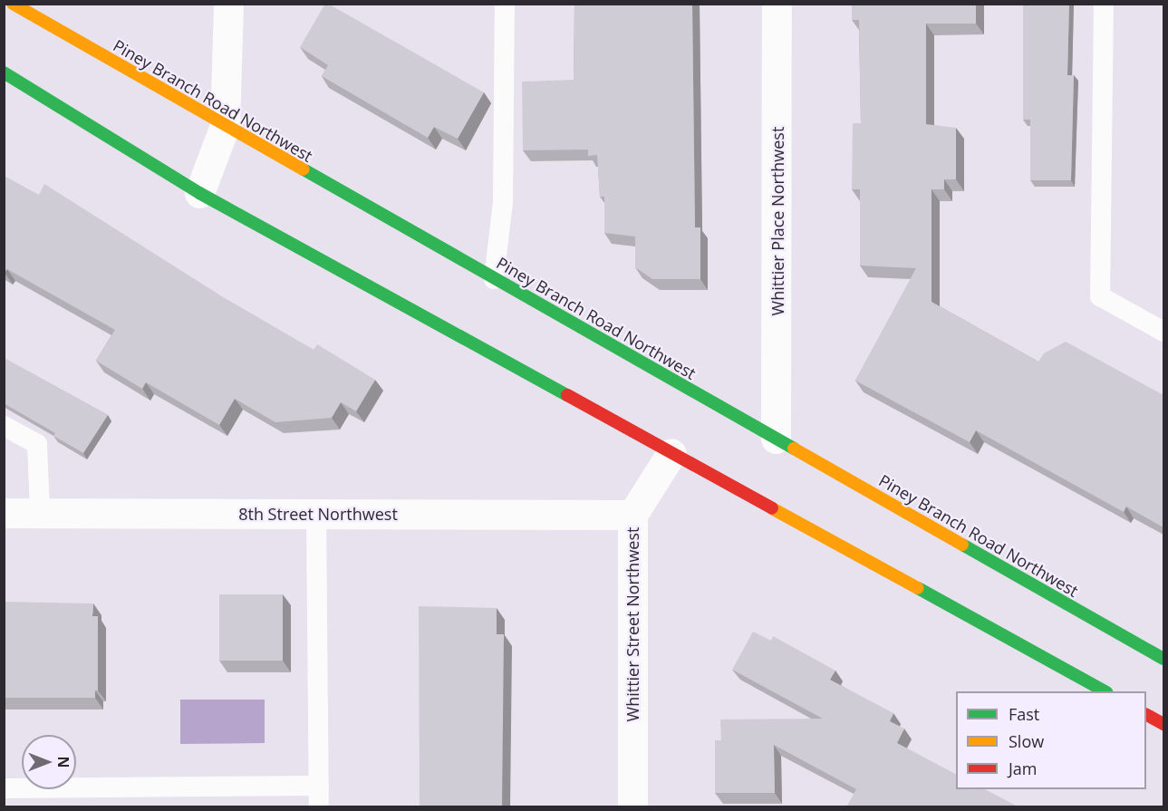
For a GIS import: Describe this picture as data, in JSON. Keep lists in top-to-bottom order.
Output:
{
  "streets": {
    "main road": ["Piney Branch Road Northwest"],
    "street": ["Whittier Place Northwest", "8th Street Northwest", "Whittier Street Northwest"]
  },
  "crossings": [
    ["Piney Branch Road Northwest", "Whittier Place Northwest"],
    ["8th Street Northwest", "Whittier Street Northwest"]
  ],
  "legend": ["Fast", "Slow", "Jam"],
  "north": "right"
}
